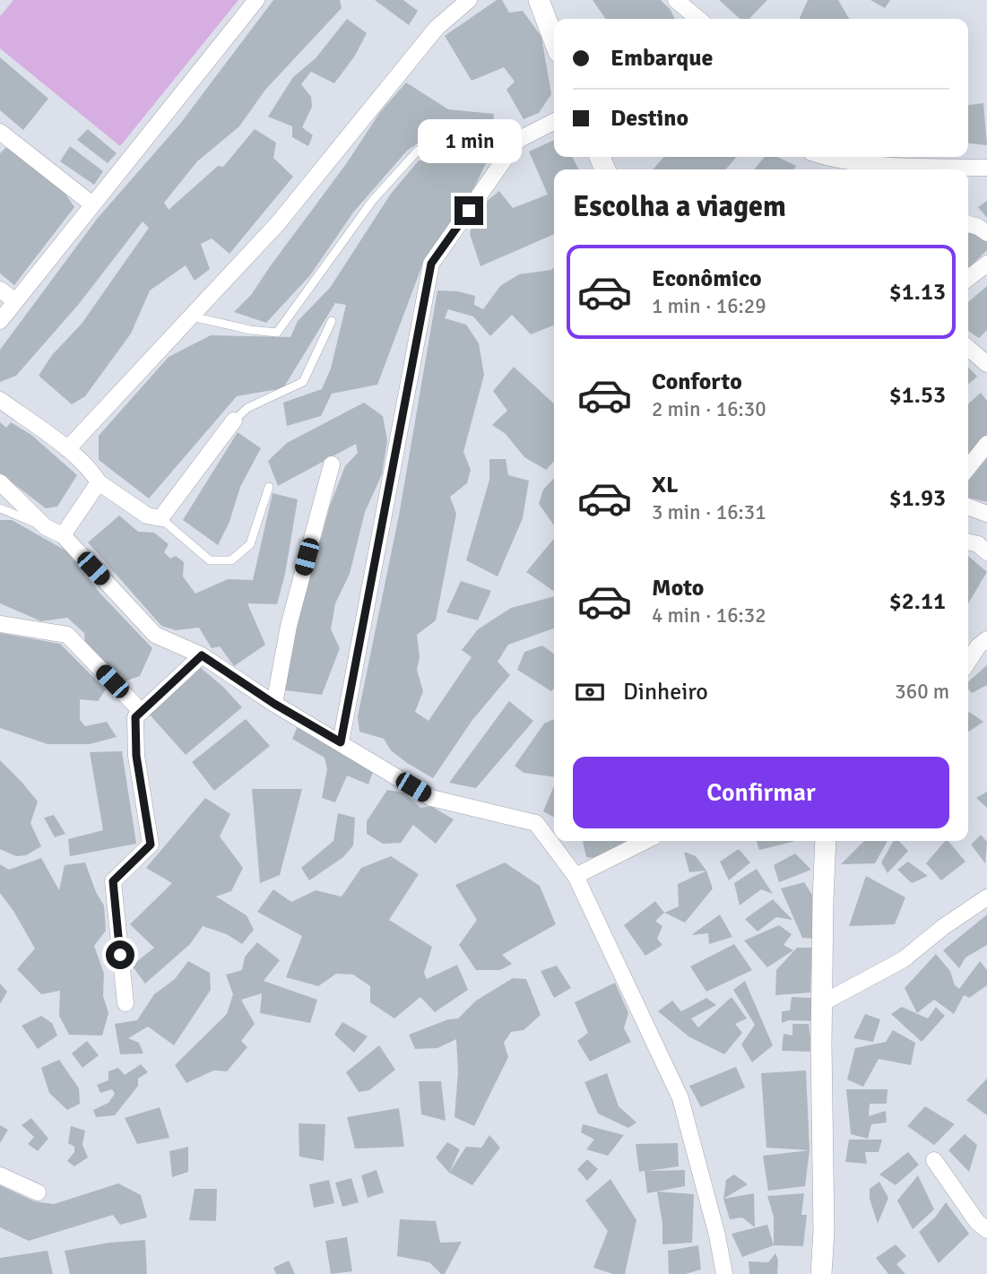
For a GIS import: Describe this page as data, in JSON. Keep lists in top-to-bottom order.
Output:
{
  "page": {
    "banner": ["Embarque", "Destino"],
    "bubble": "1 min",
    "heading": "Escolha a viagem",
    "list": [
      {
        "name": "Econômico",
        "note": "1 min · 16:29",
        "value": "$1.13"
      },
      {
        "name": "Conforto",
        "note": "2 min · 16:30",
        "value": "$1.53"
      },
      {
        "name": "XL",
        "note": "3 min · 16:31",
        "value": "$1.93"
      },
      {
        "name": "Moto",
        "note": "4 min · 16:32",
        "value": "$2.11"
      }
    ],
    "pay": ["Dinheiro", "360 m"],
    "buttons": "Confirmar"
  }
}
